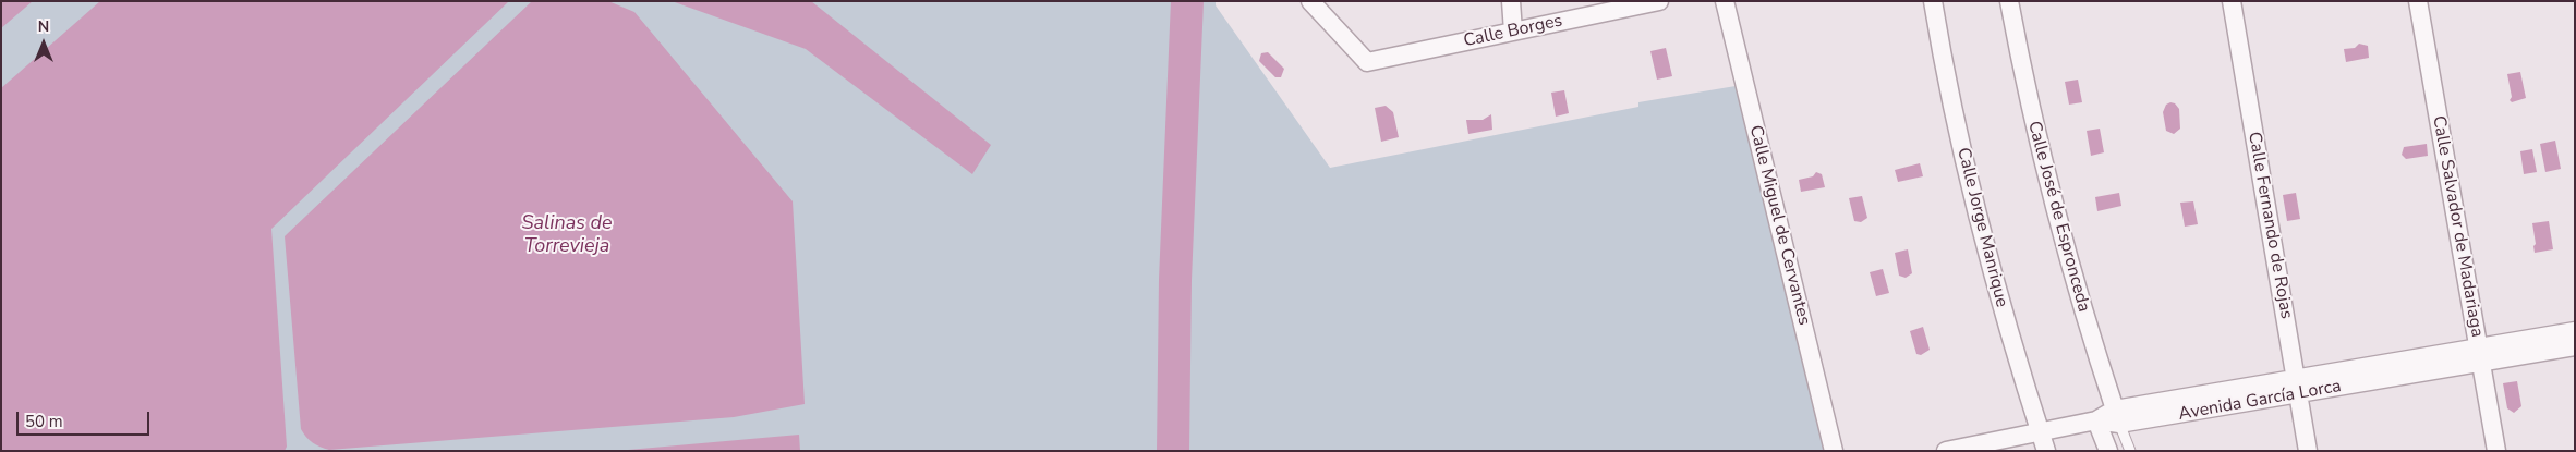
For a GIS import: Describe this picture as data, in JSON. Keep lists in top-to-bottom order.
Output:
{
  "streets": {
    "street": [
      "Calle Borges",
      "Calle José de Espronceda",
      "Calle Miguel de Cervantes",
      "Calle Fernando de Rojas",
      "Calle Salvador de Madariaga",
      "Calle Jorge Manrique",
      "Avenida García Lorca"
    ]
  },
  "crossings": [
    ["Calle José de Espronceda", "Avenida García Lorca"],
    ["Calle Fernando de Rojas", "Avenida García Lorca"],
    ["Calle Salvador de Madariaga", "Avenida García Lorca"],
    ["Calle Jorge Manrique", "Avenida García Lorca"]
  ],
  "water": ["Salinas de Torrevieja"],
  "scale_bar": "50 m",
  "north": "top"
}
